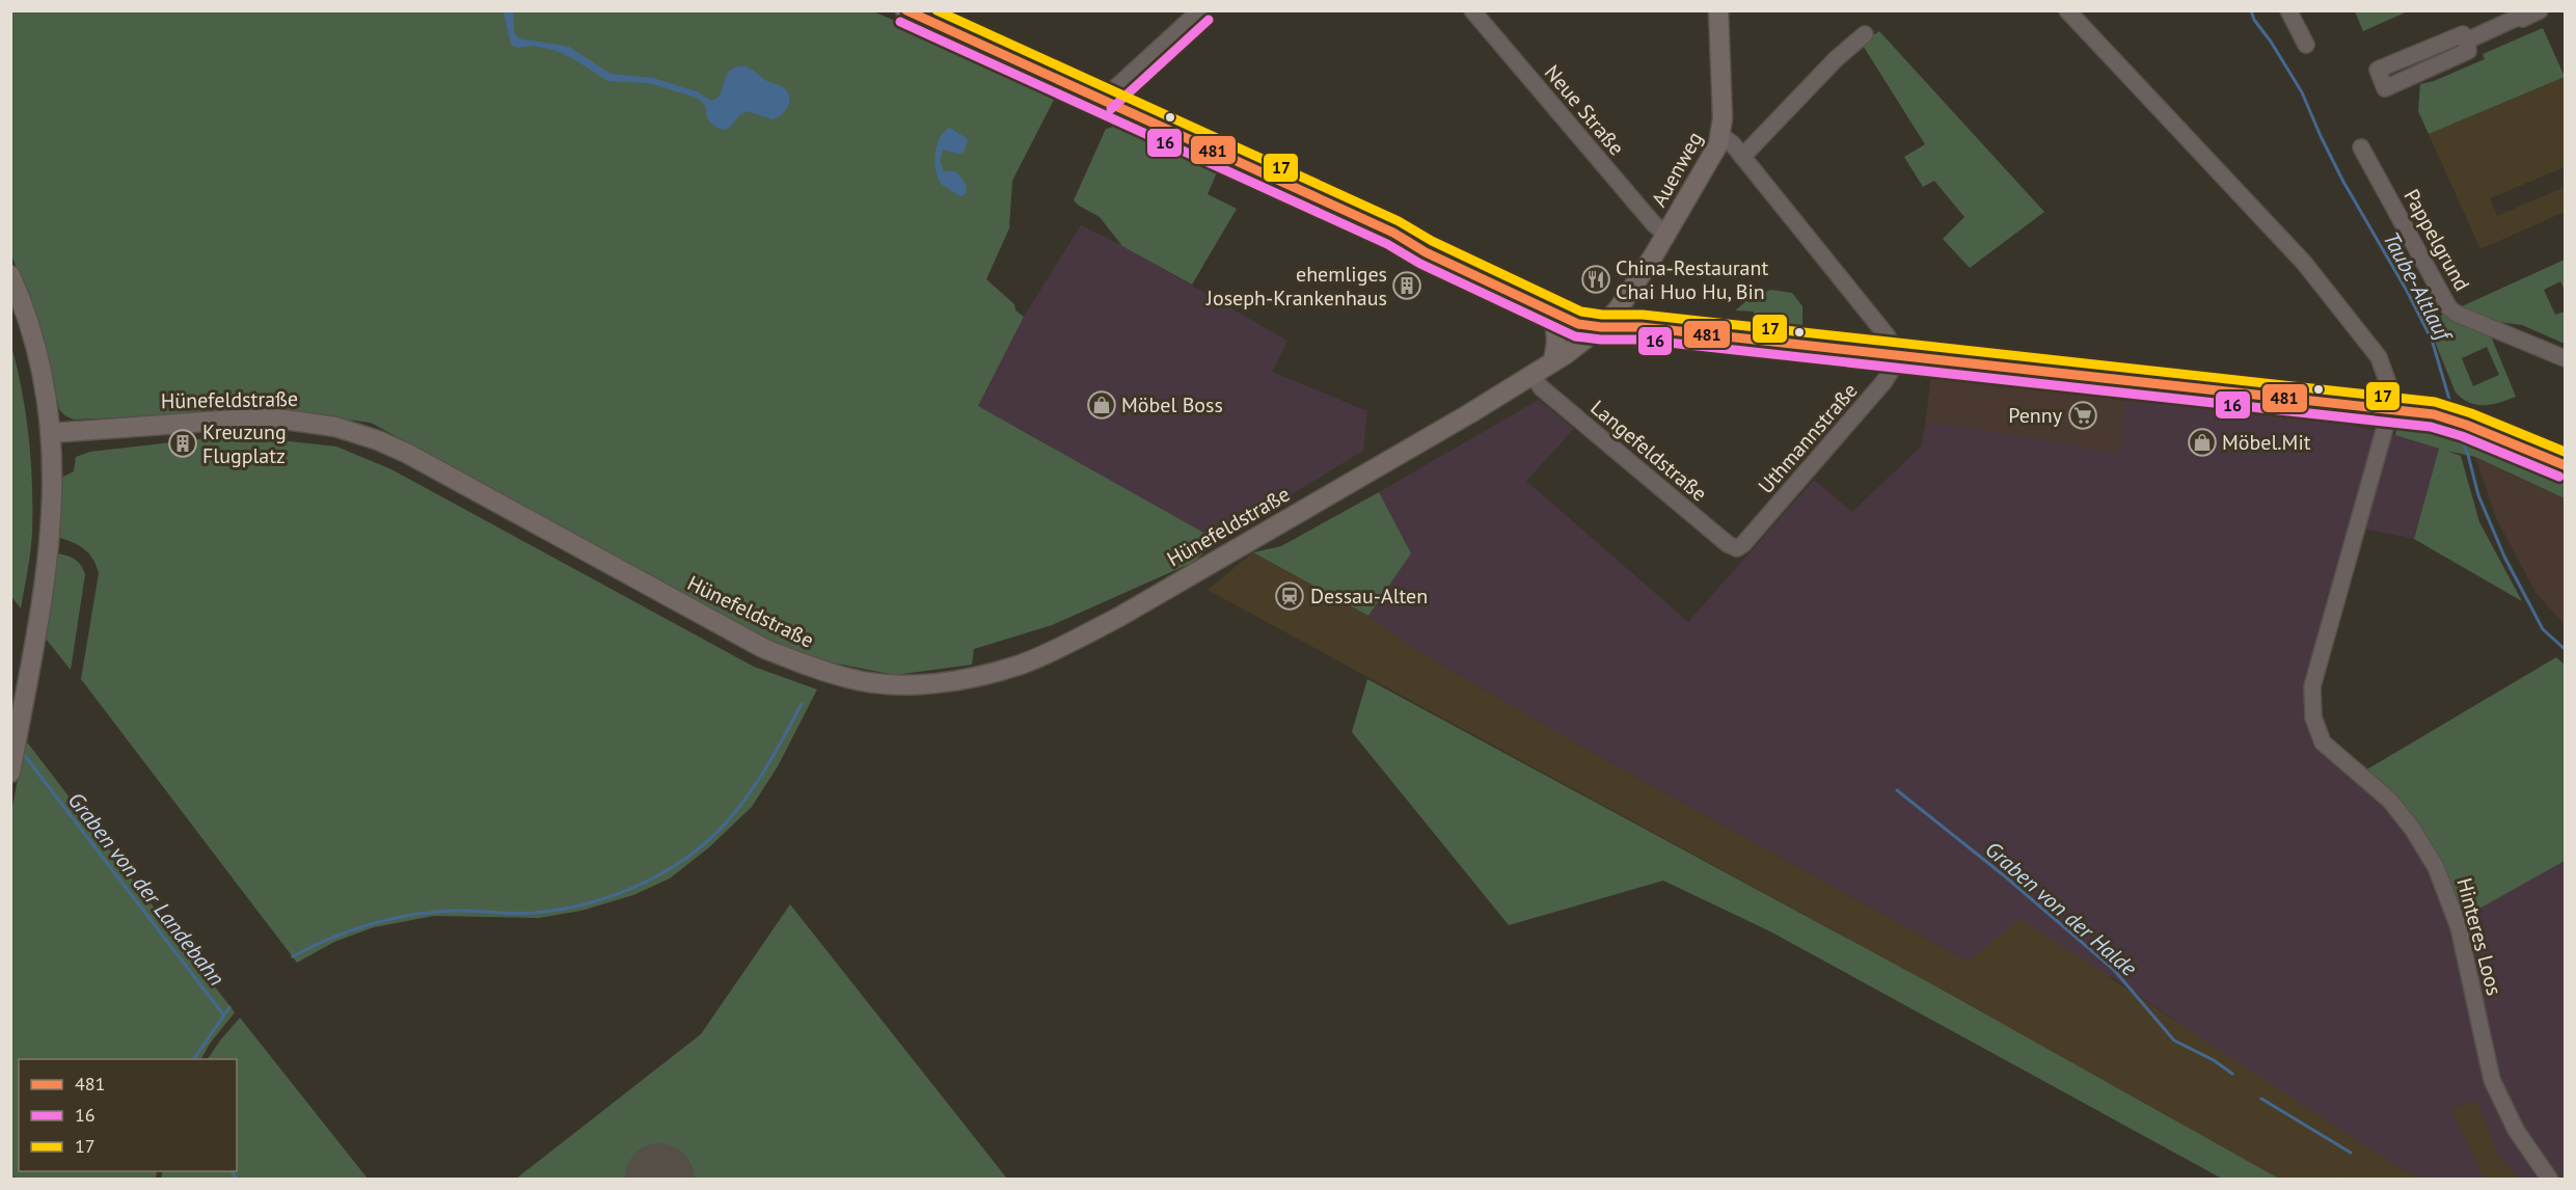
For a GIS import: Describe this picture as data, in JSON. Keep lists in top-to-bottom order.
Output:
{
  "streets": {
    "main road": ["Auenweg", "Hünefeldstraße"],
    "street": [
      "Neue Straße",
      "Pappelgrund",
      "Uthmannstraße",
      "Langefeldstraße",
      "Hinteres Loos"
    ]
  },
  "crossings": [
    ["Neue Straße", "Auenweg"],
    ["Auenweg", "Hünefeldstraße"],
    ["Hünefeldstraße", "Langefeldstraße"],
    ["Uthmannstraße", "Langefeldstraße"]
  ],
  "water": ["Taube-Altlauf", "Graben von der Landebahn", "Graben von der Halde"],
  "places": {
    "restaurant": ["China-Restaurant Chai Huo Hu, Bin"],
    "building": ["ehemliges Joseph-Krankenhaus", "Kreuzung Flugplatz"],
    "shop": ["Möbel Boss", "Möbel.Mit"],
    "supermarket": ["Penny"],
    "station": ["Dessau-Alten"]
  },
  "lines": ["transit line 481", "transit line 17", "transit line 16"],
  "legend": ["481", "16", "17"]
}
